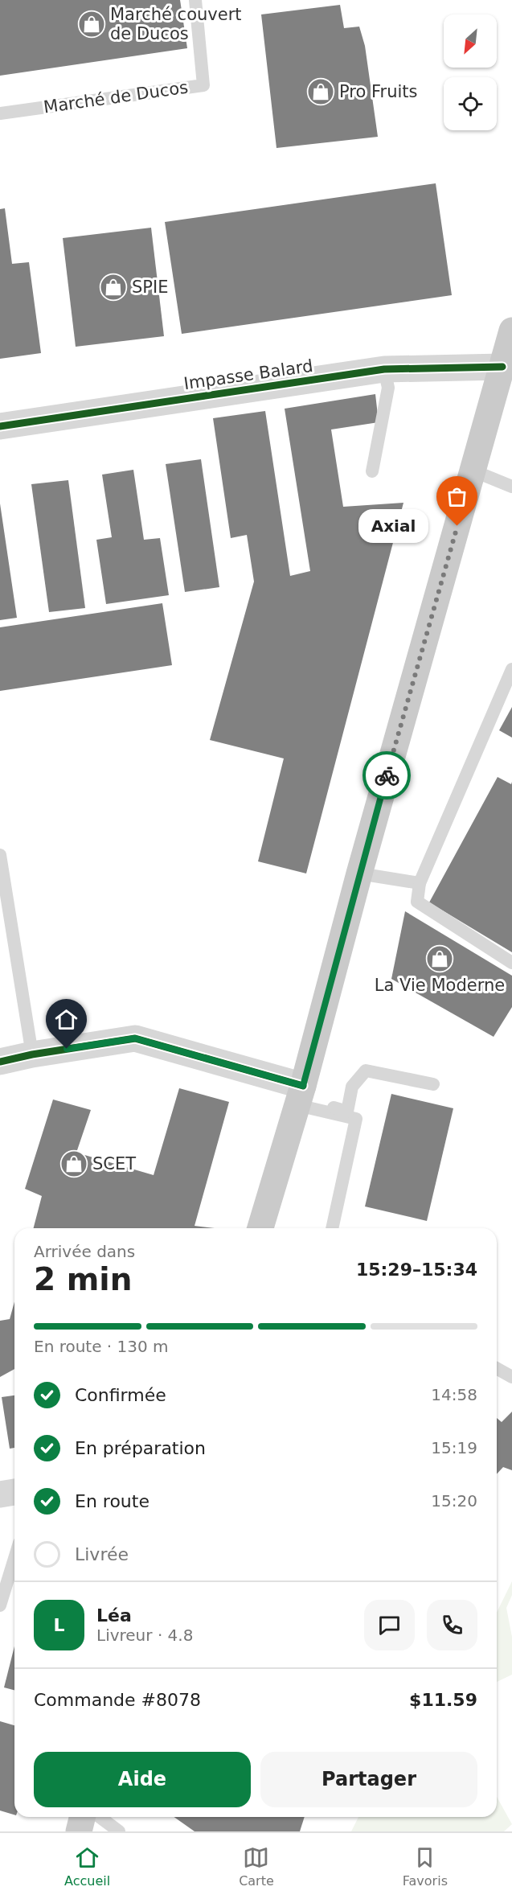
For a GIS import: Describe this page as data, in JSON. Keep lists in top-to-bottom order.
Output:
{
  "streets": {
    "street": ["Impasse Balard"],
    "lane": ["Marché de Ducos"]
  },
  "places": {
    "shop": [
      "Marché couvert de Ducos",
      "Pro Fruits",
      "SPIE",
      "La Vie Moderne",
      "SCET"
    ],
    "other": ["Axial"]
  },
  "north": "bottom left",
  "page": {
    "bubble": "Axial",
    "heading": ["2 min", "Arrivée dans", "15:29–15:34"],
    "panel": [
      "Léa",
      "Livreur · 4.8",
      "Commande #8078",
      "$11.59"
    ],
    "bar": "En route · 130 m",
    "list": [
      ["Confirmée", "14:58"],
      ["En préparation", "15:19"],
      ["En route", "15:20"],
      "Livrée"
    ],
    "round": "L",
    "buttons": ["Aide", "Partager"],
    "tabs": ["Accueil", "Carte", "Favoris"]
  }
}
